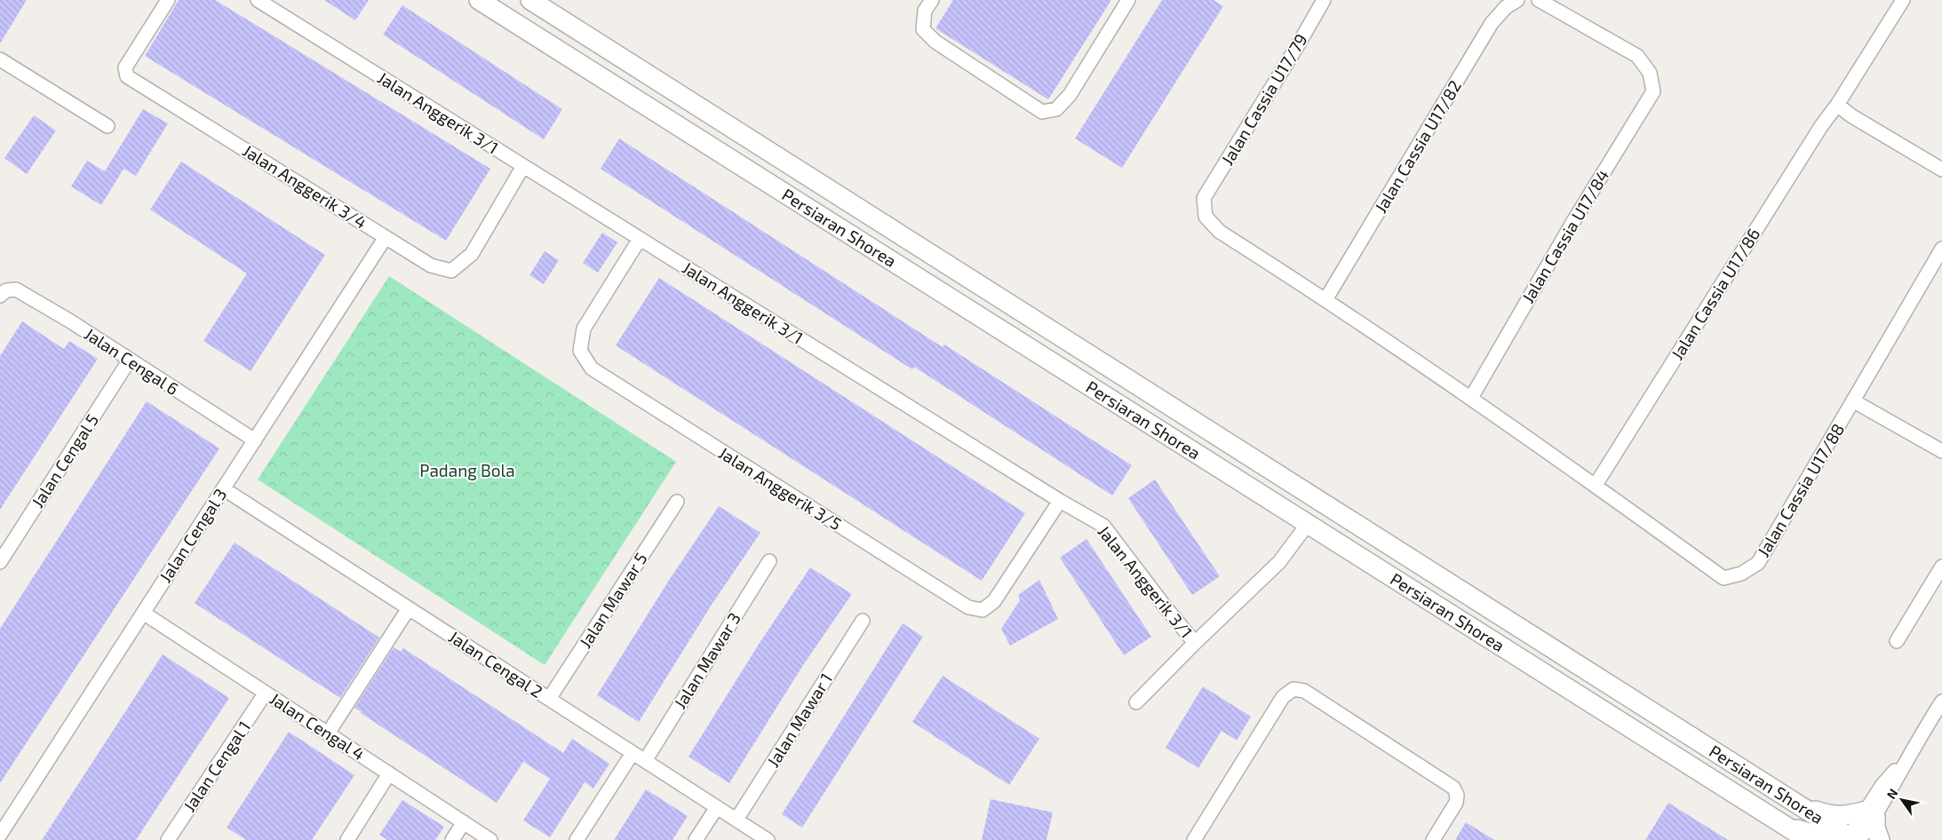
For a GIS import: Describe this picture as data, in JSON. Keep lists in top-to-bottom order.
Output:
{
  "streets": {
    "main road": ["Persiaran Shorea"],
    "street": [
      "Jalan Cassia U17/79",
      "Jalan Anggerik 3/1",
      "Jalan Cassia U17/82",
      "Jalan Anggerik 3/4",
      "Jalan Cassia U17/84",
      "Jalan Cassia U17/86",
      "Jalan Cengal 6",
      "Jalan Cengal 5",
      "Jalan Anggerik 3/5",
      "Jalan Cassia U17/88",
      "Jalan Cengal 3",
      "Jalan Mawar 5",
      "Jalan Mawar 3",
      "Jalan Cengal 2",
      "Jalan Mawar 1",
      "Jalan Cengal 4",
      "Jalan Cengal 1"
    ]
  },
  "crossings": [
    ["Jalan Cassia U17/79", "Jalan Cassia U17/82"],
    ["Jalan Anggerik 3/1", "Jalan Anggerik 3/4"],
    ["Jalan Anggerik 3/1", "Jalan Anggerik 3/5"],
    ["Jalan Anggerik 3/4", "Jalan Cengal 3"],
    ["Jalan Cassia U17/86", "Jalan Cassia U17/88"],
    ["Jalan Cengal 6", "Jalan Cengal 5"],
    ["Jalan Cengal 6", "Jalan Cengal 3"],
    ["Jalan Cengal 3", "Jalan Cengal 2"],
    ["Jalan Cengal 3", "Jalan Cengal 4"],
    ["Jalan Mawar 5", "Jalan Cengal 2"],
    ["Jalan Mawar 3", "Jalan Cengal 2"],
    ["Jalan Cengal 2", "Jalan Mawar 1"],
    ["Jalan Cengal 4", "Jalan Cengal 1"]
  ],
  "parks": ["Padang Bola"],
  "north": "top left"
}
